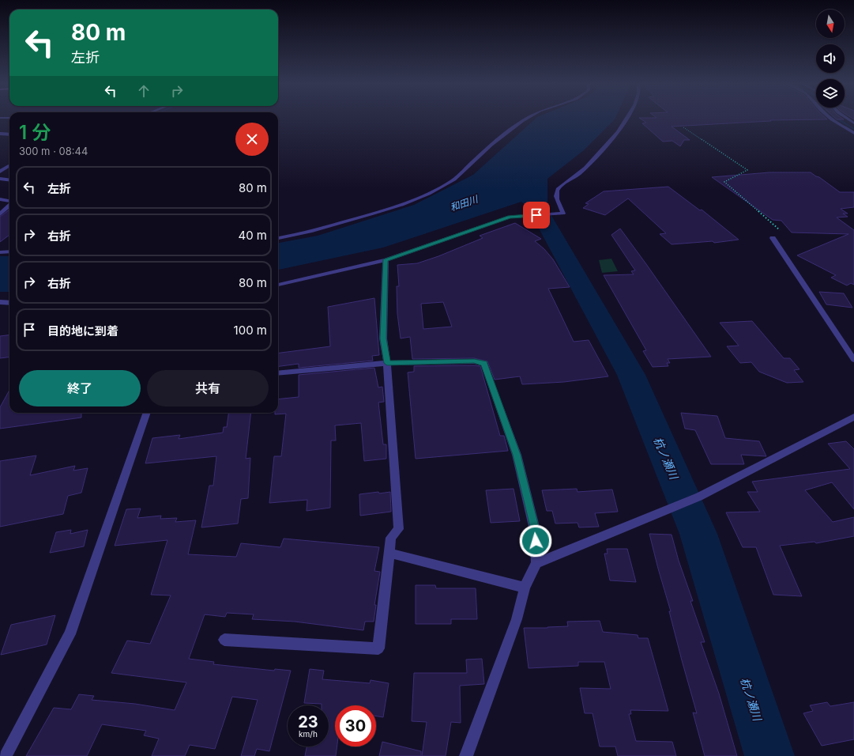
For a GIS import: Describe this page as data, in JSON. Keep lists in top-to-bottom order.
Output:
{
  "water": ["和田川", "杭ノ瀬川"],
  "north": "bottom",
  "page": {
    "turn": ["80 m", "左折"],
    "heading": ["1 分", "300 m · 08:44"],
    "list": [
      {
        "name": "左折",
        "value": "80 m"
      },
      {
        "name": "右折",
        "value": "40 m"
      },
      {
        "name": "右折",
        "value": "80 m"
      },
      {
        "name": "目的地に到着",
        "value": "100 m"
      }
    ],
    "buttons": ["終了", "共有"],
    "speed": "23 km/h",
    "limit": "30"
  }
}
